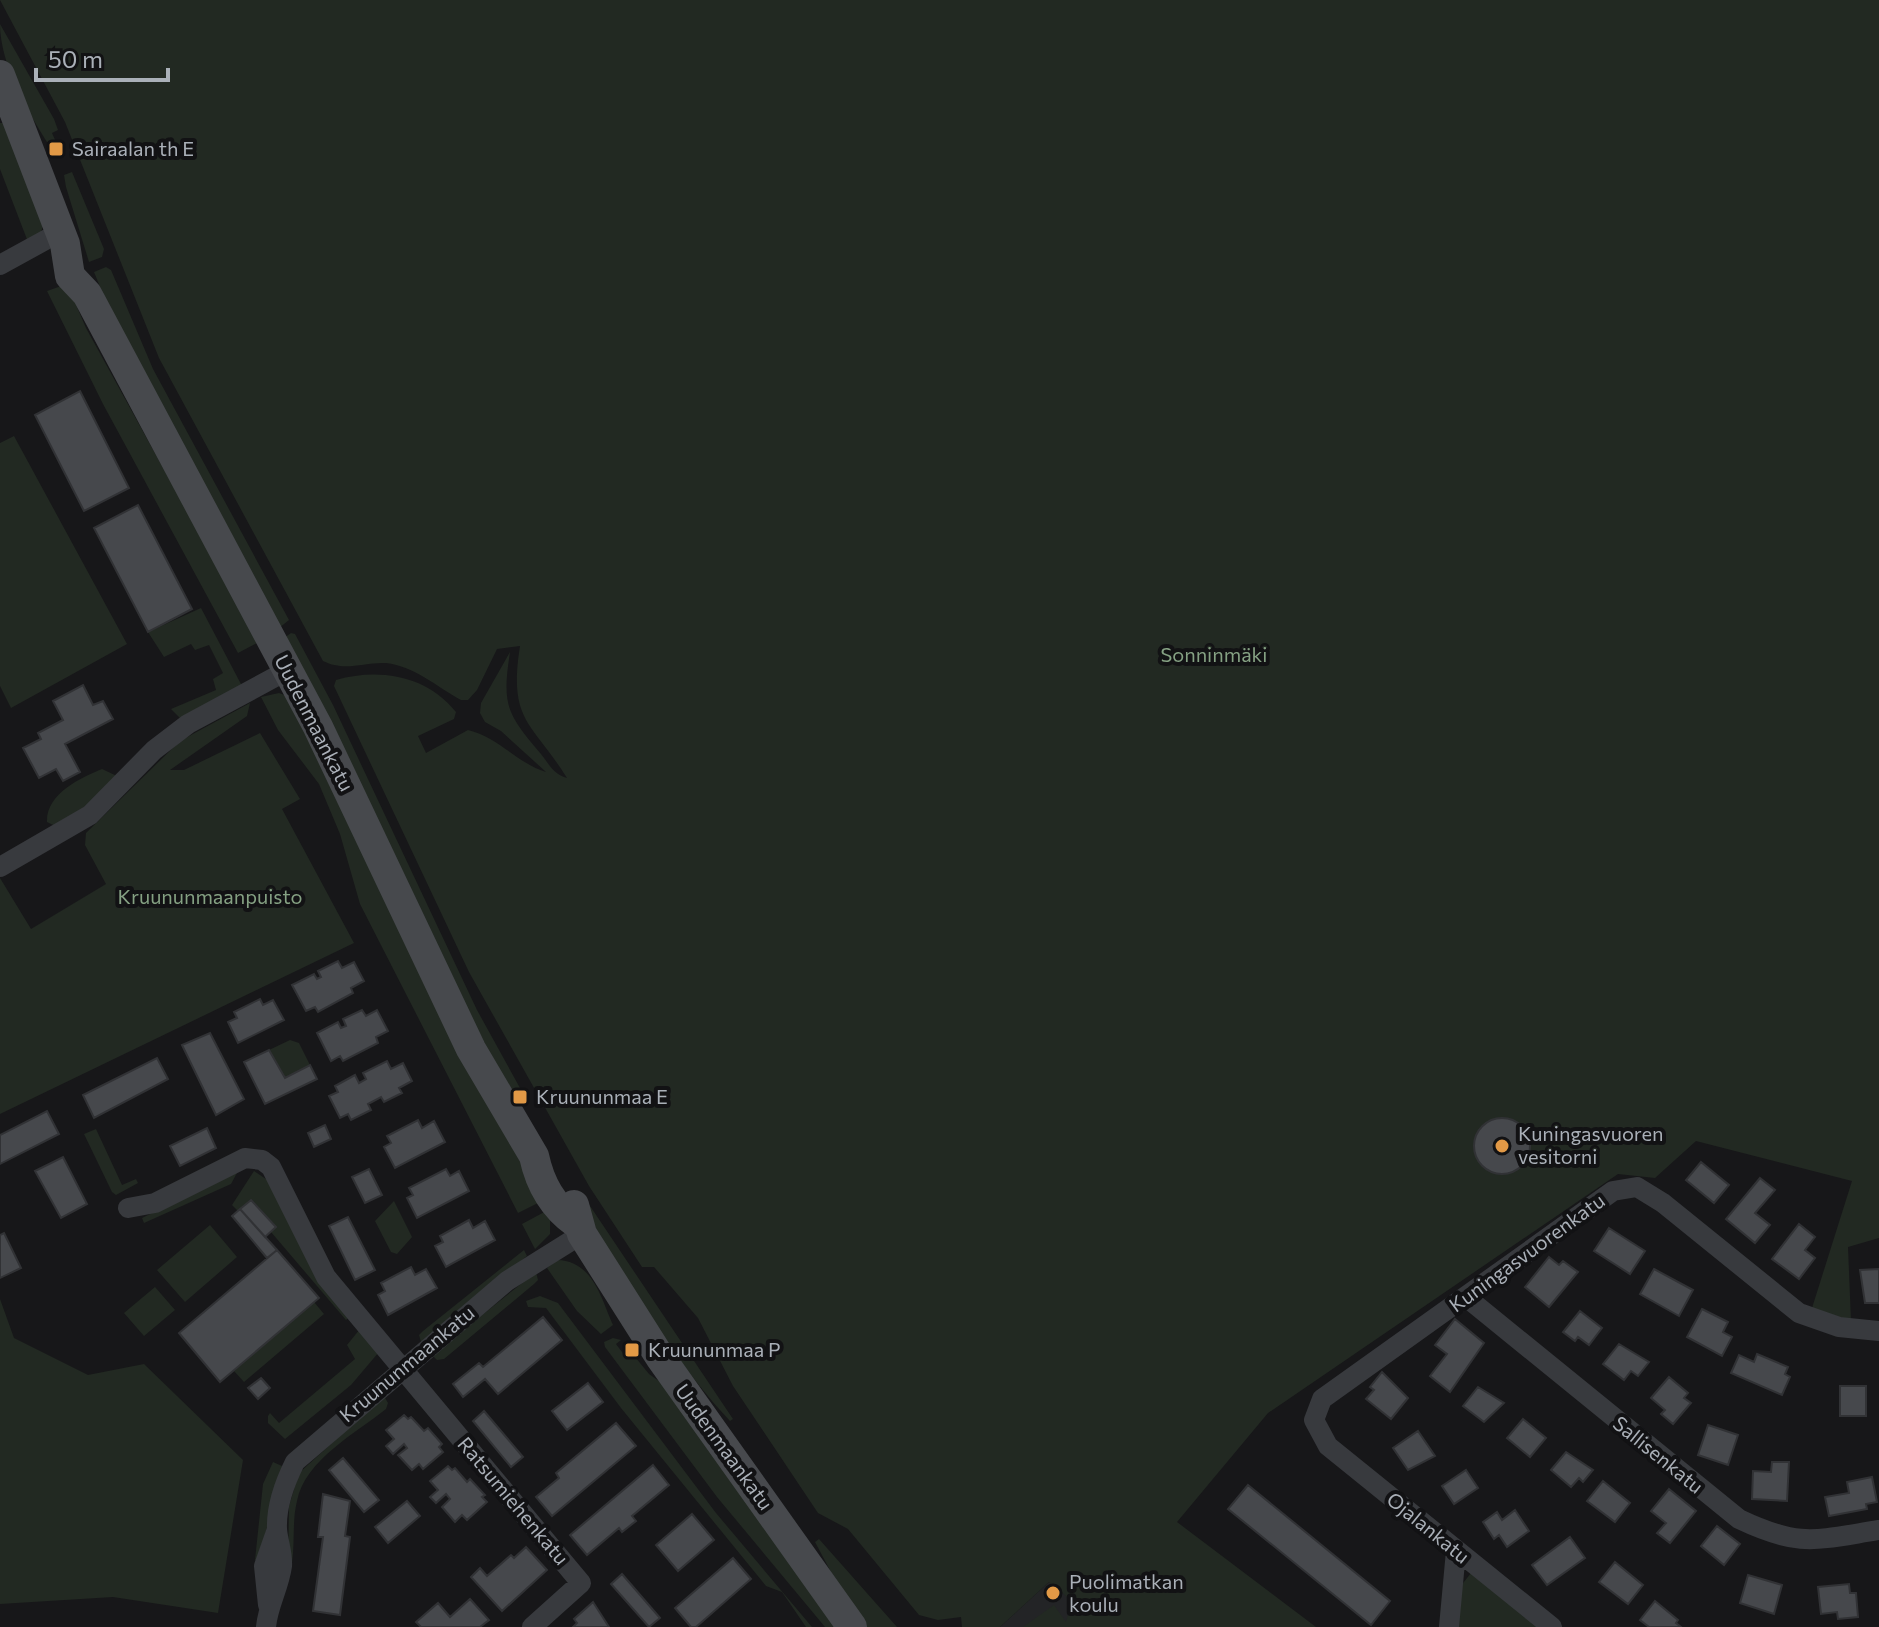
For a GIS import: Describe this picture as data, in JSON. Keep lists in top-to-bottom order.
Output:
{
  "streets": {
    "main road": ["Uudenmaankatu"],
    "street": [
      "Kuningasvuorenkatu",
      "Kruununmaankatu",
      "Sallisenkatu",
      "Ratsumiehenkatu",
      "Ojalankatu"
    ]
  },
  "crossings": [
    ["Uudenmaankatu", "Kruununmaankatu"],
    ["Kuningasvuorenkatu", "Sallisenkatu"],
    ["Kuningasvuorenkatu", "Ojalankatu"],
    ["Kruununmaankatu", "Ratsumiehenkatu"]
  ],
  "parks": ["Sonninmäki", "Kruununmaanpuisto"],
  "places": {
    "transit": ["Sairaalan th E", "Kruununmaa E", "Kruununmaa P"],
    "other": ["Kuningasvuoren vesitorni", "Puolimatkan koulu"]
  },
  "scale_bar": "50 m"
}
